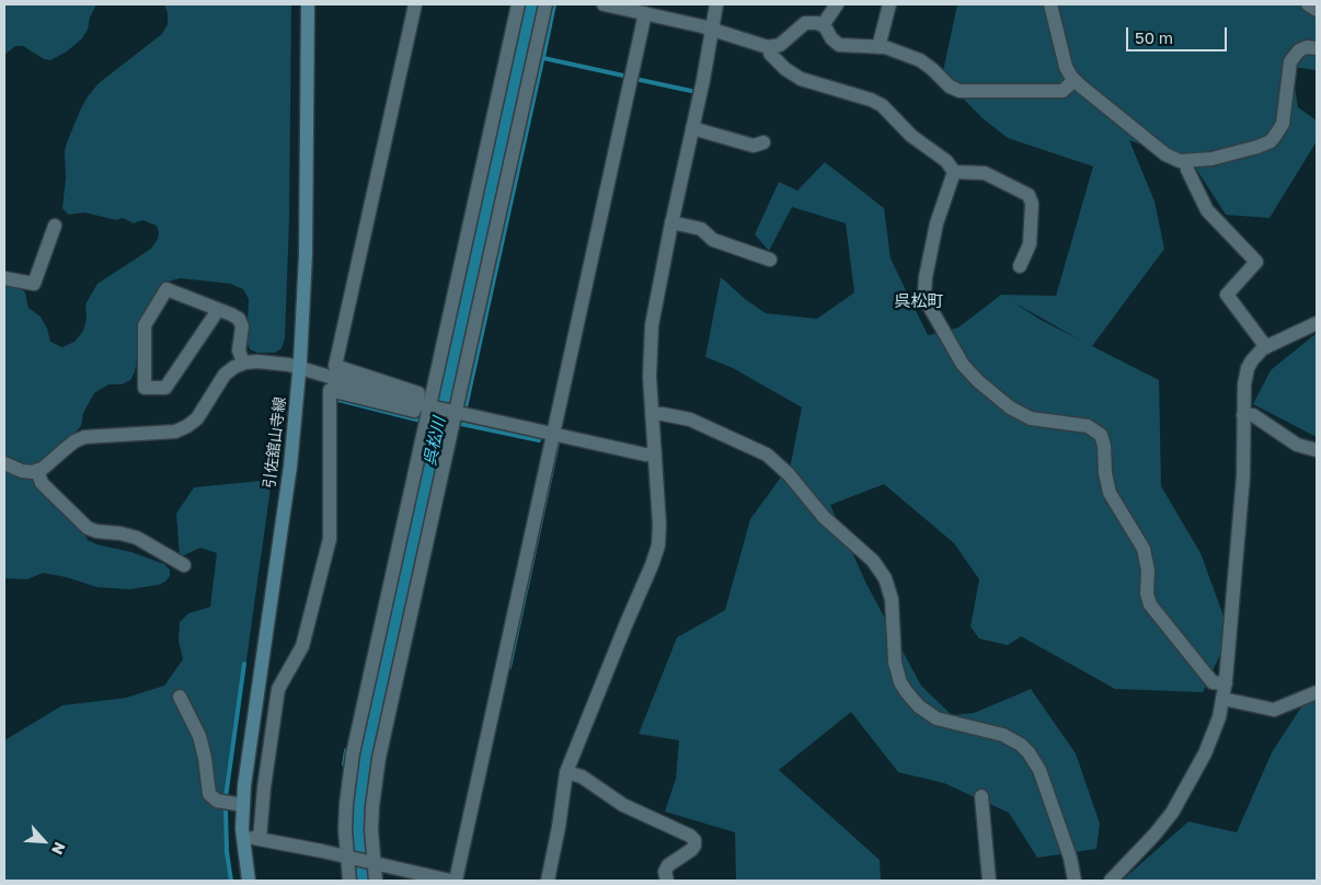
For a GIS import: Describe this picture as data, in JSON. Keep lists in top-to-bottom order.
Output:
{
  "streets": {
    "main road": ["引佐舘山寺線"]
  },
  "districts": ["呉松町"],
  "water": ["呉松川"],
  "scale_bar": "50 m",
  "north": "bottom right"
}
